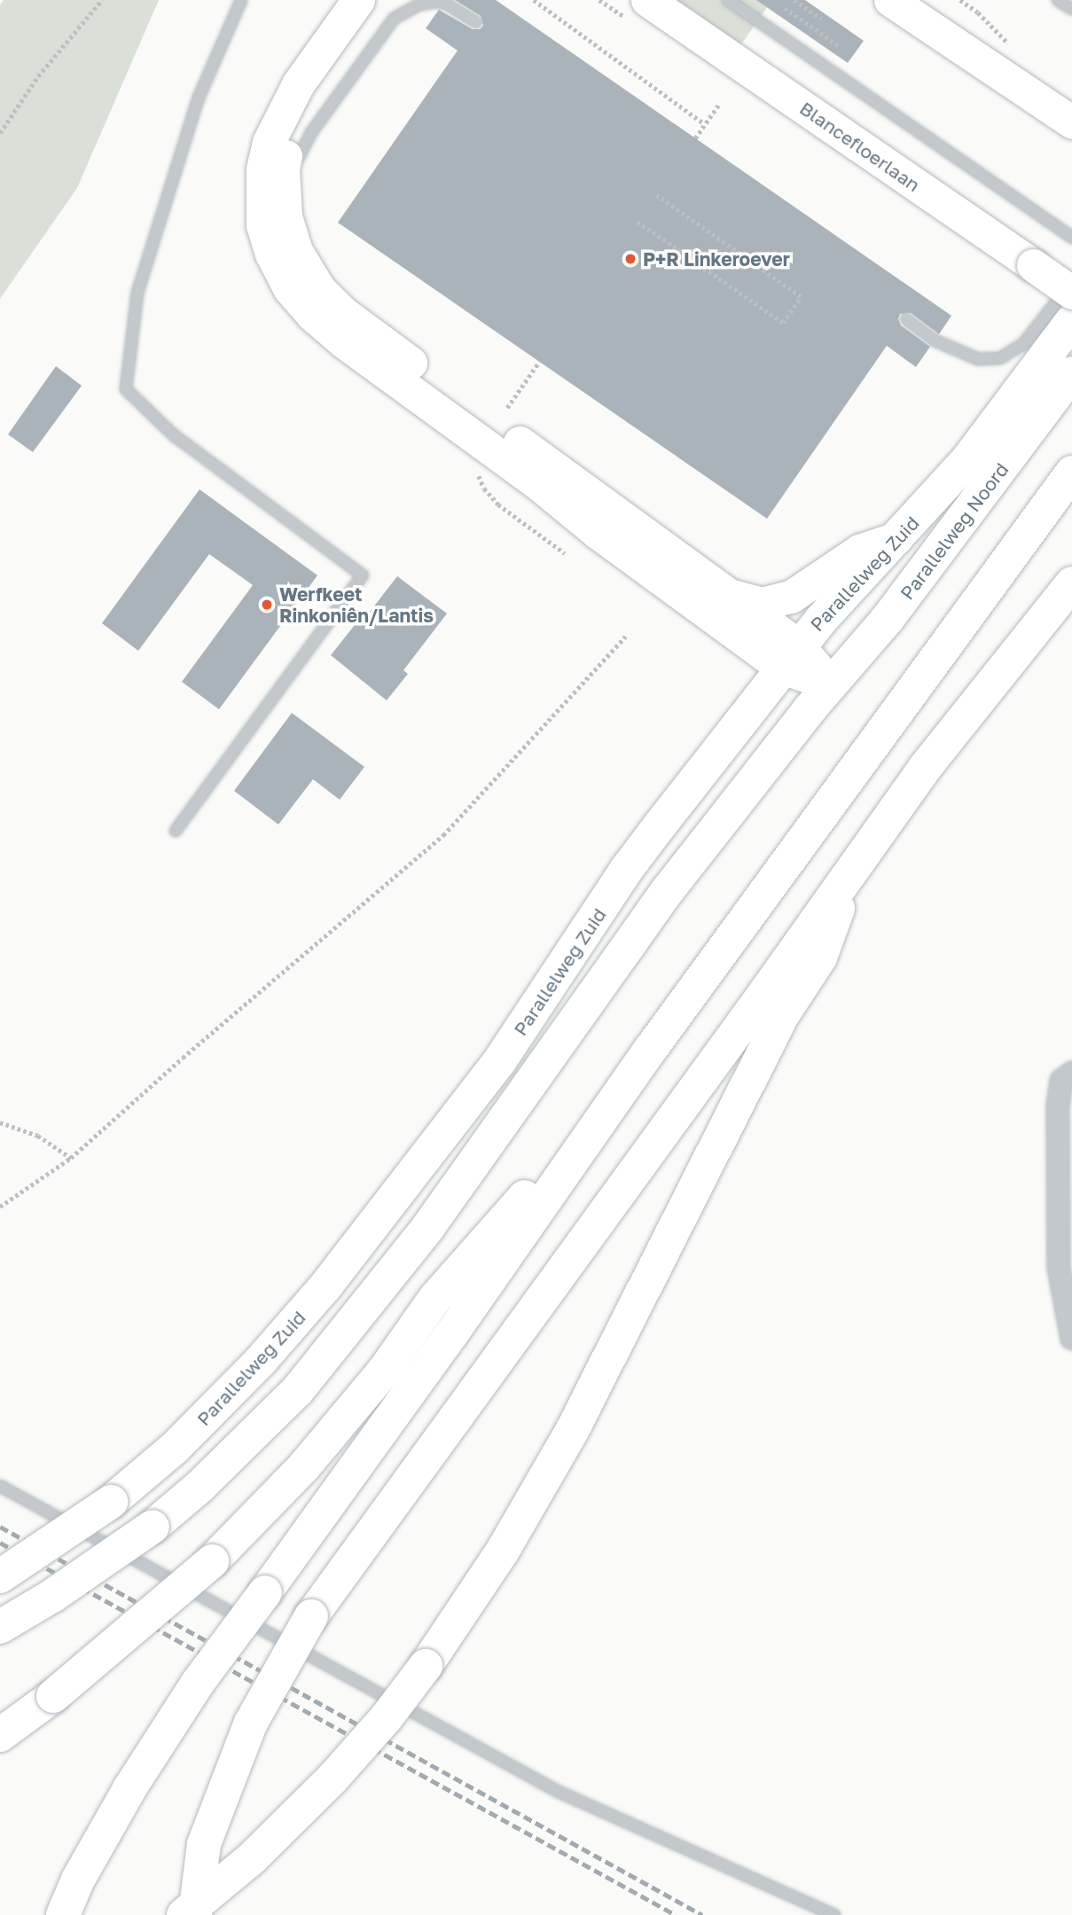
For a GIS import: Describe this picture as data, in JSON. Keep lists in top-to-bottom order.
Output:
{
  "streets": {
    "highway": ["Parallelweg Noord", "Parallelweg Zuid"],
    "main road": ["Blancefloerlaan"]
  },
  "places": ["P+R Linkeroever", "Werfkeet Rinkoniên/Lantis"]
}
